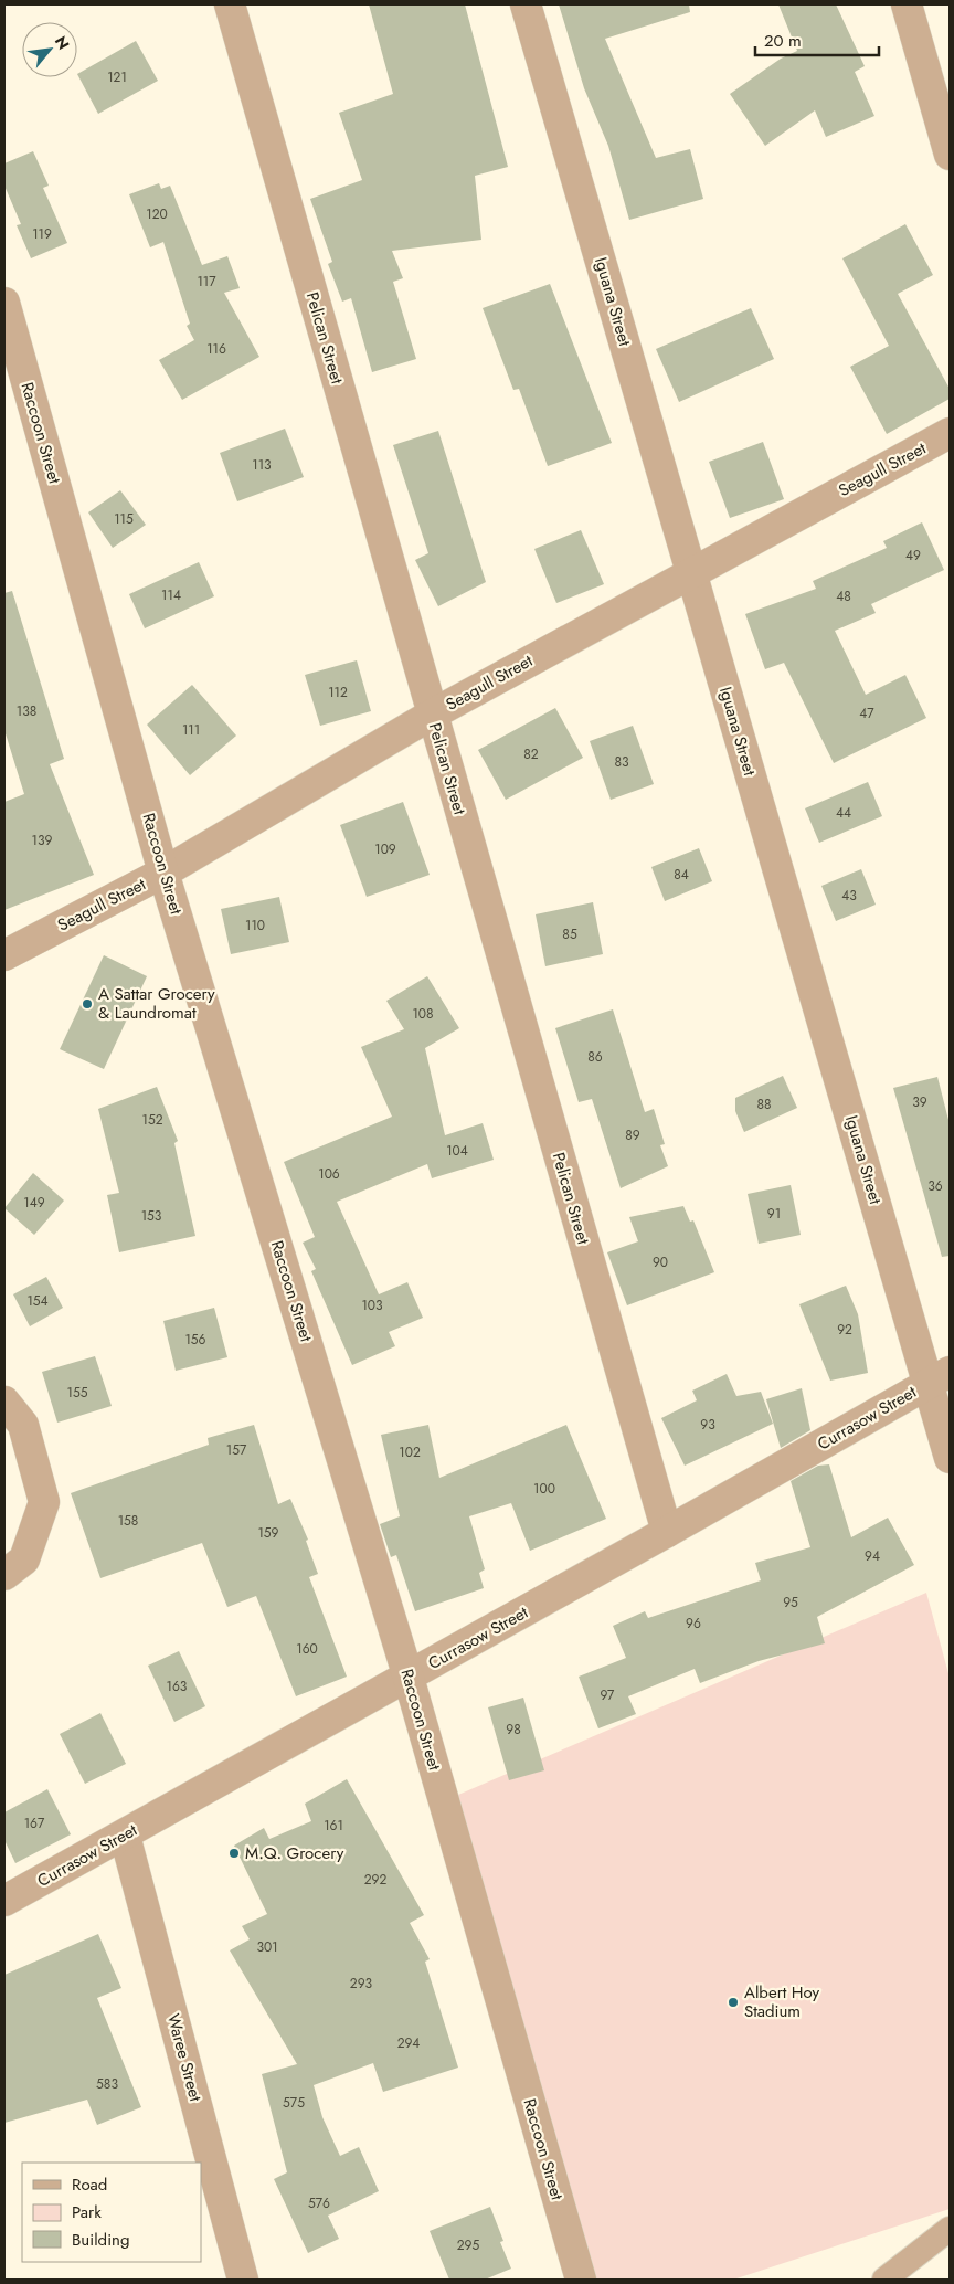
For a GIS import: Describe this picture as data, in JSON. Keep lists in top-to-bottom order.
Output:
{
  "streets": {
    "street": [
      "Iguana Street",
      "Pelican Street",
      "Raccoon Street",
      "Seagull Street",
      "Currasow Street",
      "Waree Street"
    ]
  },
  "crossings": [
    ["Iguana Street", "Seagull Street"],
    ["Iguana Street", "Currasow Street"],
    ["Pelican Street", "Seagull Street"],
    ["Pelican Street", "Currasow Street"],
    ["Raccoon Street", "Seagull Street"],
    ["Raccoon Street", "Currasow Street"],
    ["Currasow Street", "Waree Street"]
  ],
  "places": ["A Sattar Grocery & Laundromat", "M.Q. Grocery", "Albert Hoy Stadium"],
  "house_numbers": [
    "121",
    "120",
    "119",
    "117",
    "116",
    "113",
    "115",
    "49",
    "114",
    "48",
    "112",
    "138",
    "47",
    "111",
    "82",
    "83",
    "44",
    "139",
    "109",
    "84",
    "43",
    "110",
    "85",
    "108",
    "86",
    "39",
    "88",
    "152",
    "89",
    "104",
    "106",
    "36",
    "149",
    "91",
    "153",
    "90",
    "154",
    "103",
    "92",
    "156",
    "155",
    "93",
    "157",
    "102",
    "100",
    "158",
    "159",
    "94",
    "95",
    "96",
    "160",
    "163",
    "97",
    "98",
    "167",
    "161",
    "292",
    "301",
    "293",
    "294",
    "583",
    "575",
    "576",
    "295"
  ],
  "legend": ["Road", "Park", "Building"],
  "scale_bar": "20 m",
  "north": "top right"
}
